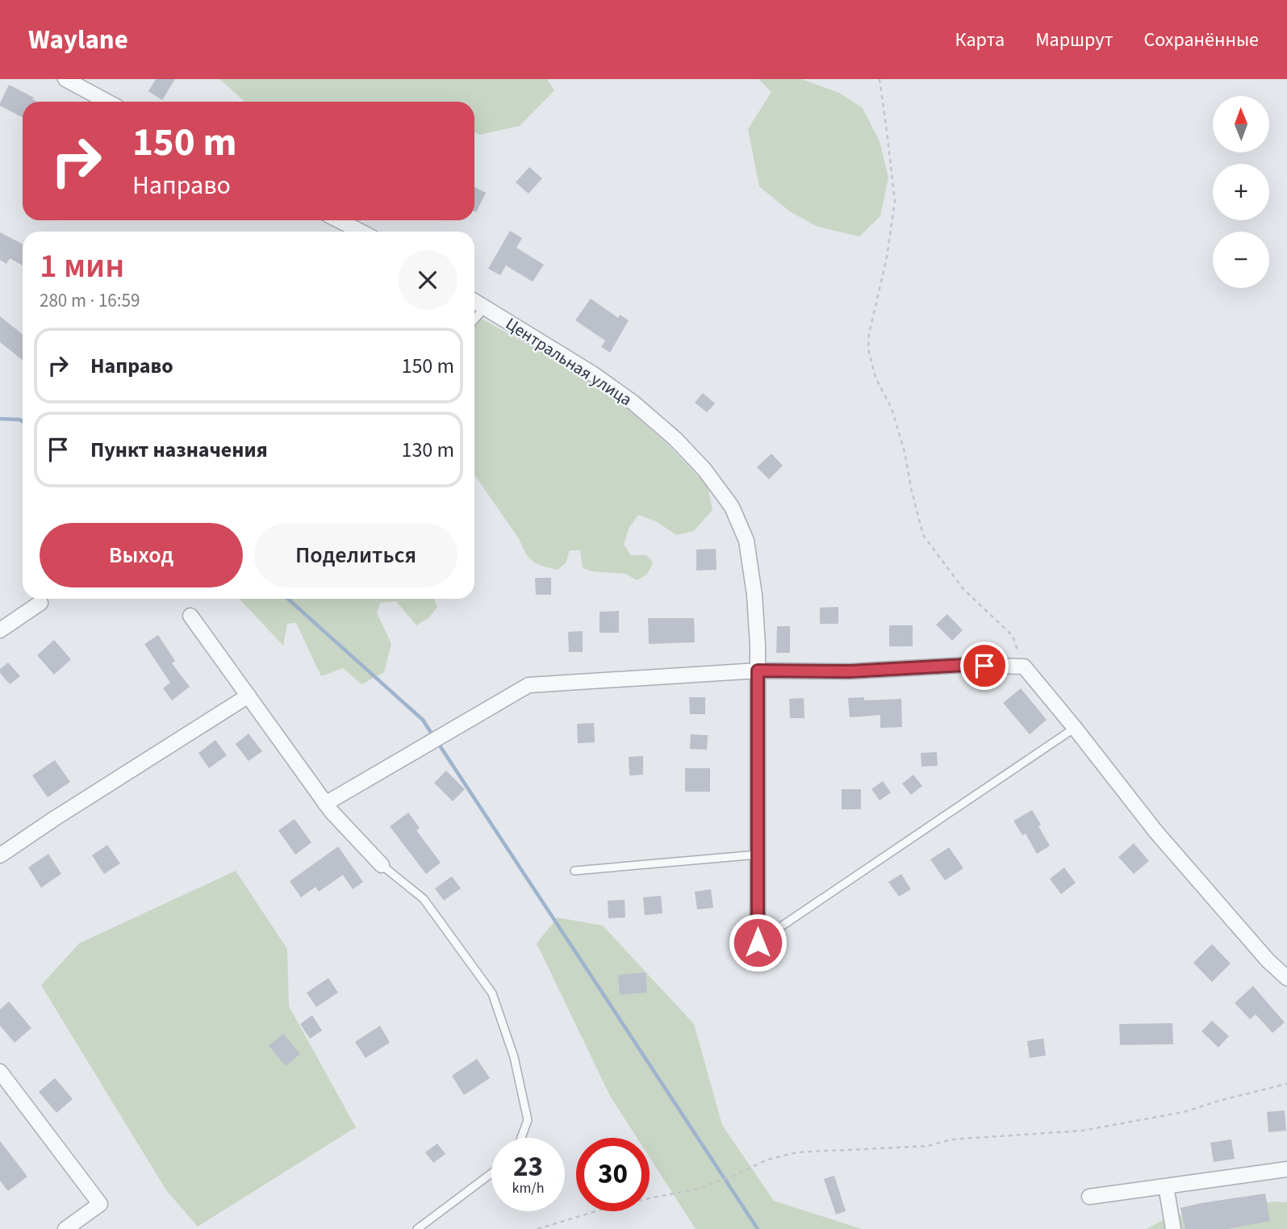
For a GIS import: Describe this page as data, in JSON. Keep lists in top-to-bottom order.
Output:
{
  "streets": {
    "street": ["Центральная улица"]
  },
  "north": "top",
  "page": {
    "header": "Waylane",
    "nav": ["Карта", "Маршрут", "Сохранённые"],
    "map_buttons": ["+", "−"],
    "turn": ["150 m", "Направо"],
    "heading": ["1 мин", "280 m · 16:59"],
    "list": [
      {
        "name": "Направо",
        "value": "150 m"
      },
      {
        "name": "Пункт назначения",
        "value": "130 m"
      }
    ],
    "buttons": ["Выход", "Поделиться"],
    "speed": "23 km/h",
    "limit": "30"
  }
}
